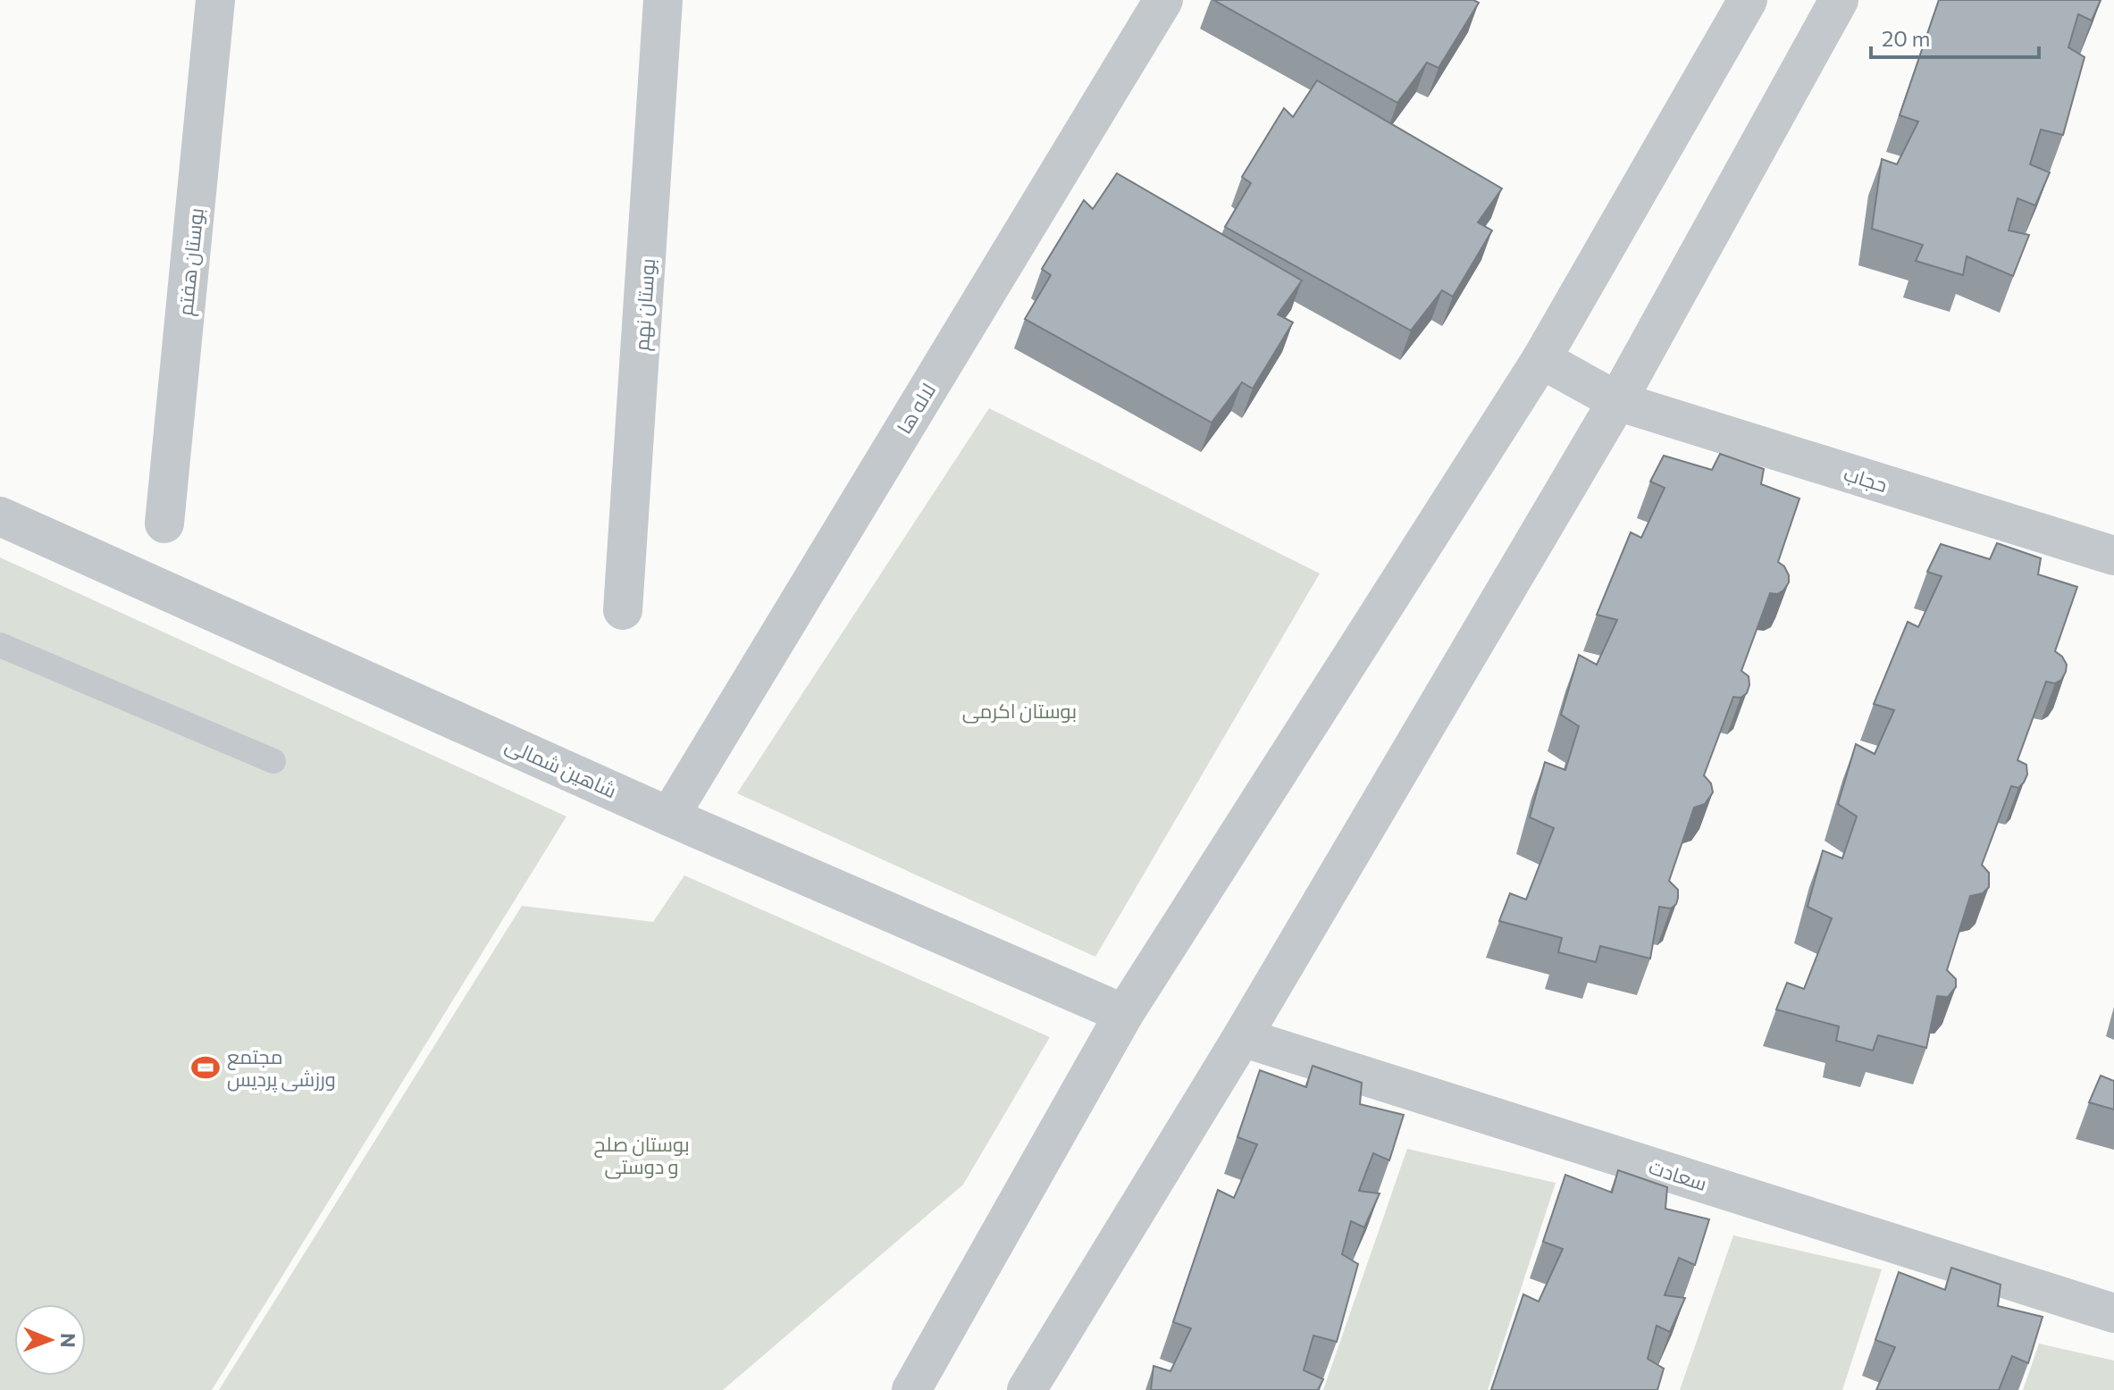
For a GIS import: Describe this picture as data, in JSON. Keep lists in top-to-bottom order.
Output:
{
  "streets": {
    "street": [
      "بوستان هفتم",
      "بوستان نهم",
      "لاله ها",
      "حجاب",
      "شاهین شمالی",
      "سعادت"
    ]
  },
  "crossings": [
    ["لاله ها", "شاهین شمالی"]
  ],
  "parks": ["بوستان اکرمی", "بوستان صلح و دوستی"],
  "places": {
    "sports": ["مجتمع ورزشی پردیس"]
  },
  "scale_bar": "20 m",
  "north": "right"
}
